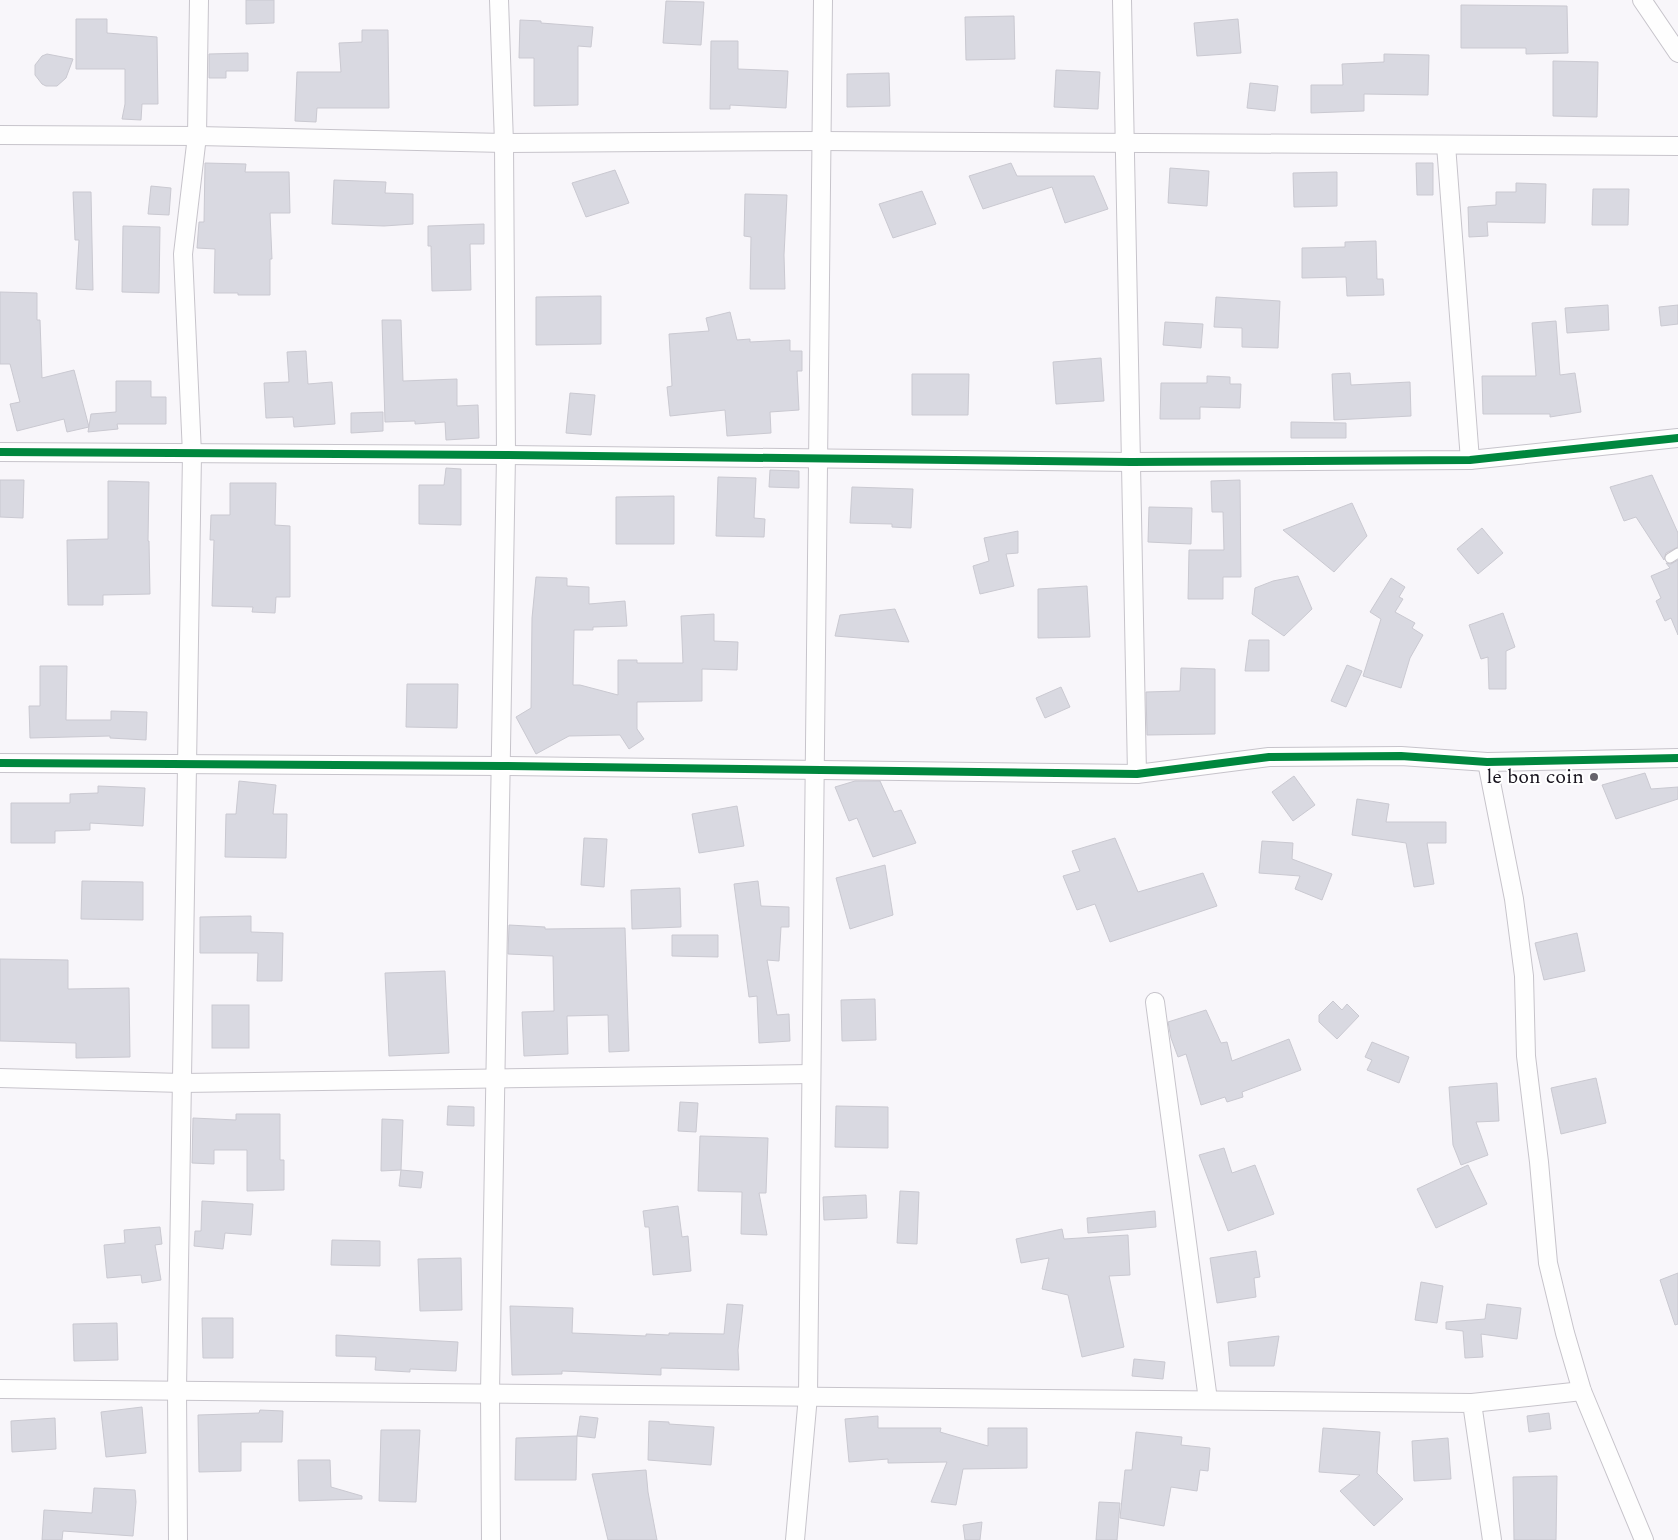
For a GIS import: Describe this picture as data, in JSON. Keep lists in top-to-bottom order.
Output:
{
  "places": ["le bon coin"]
}
